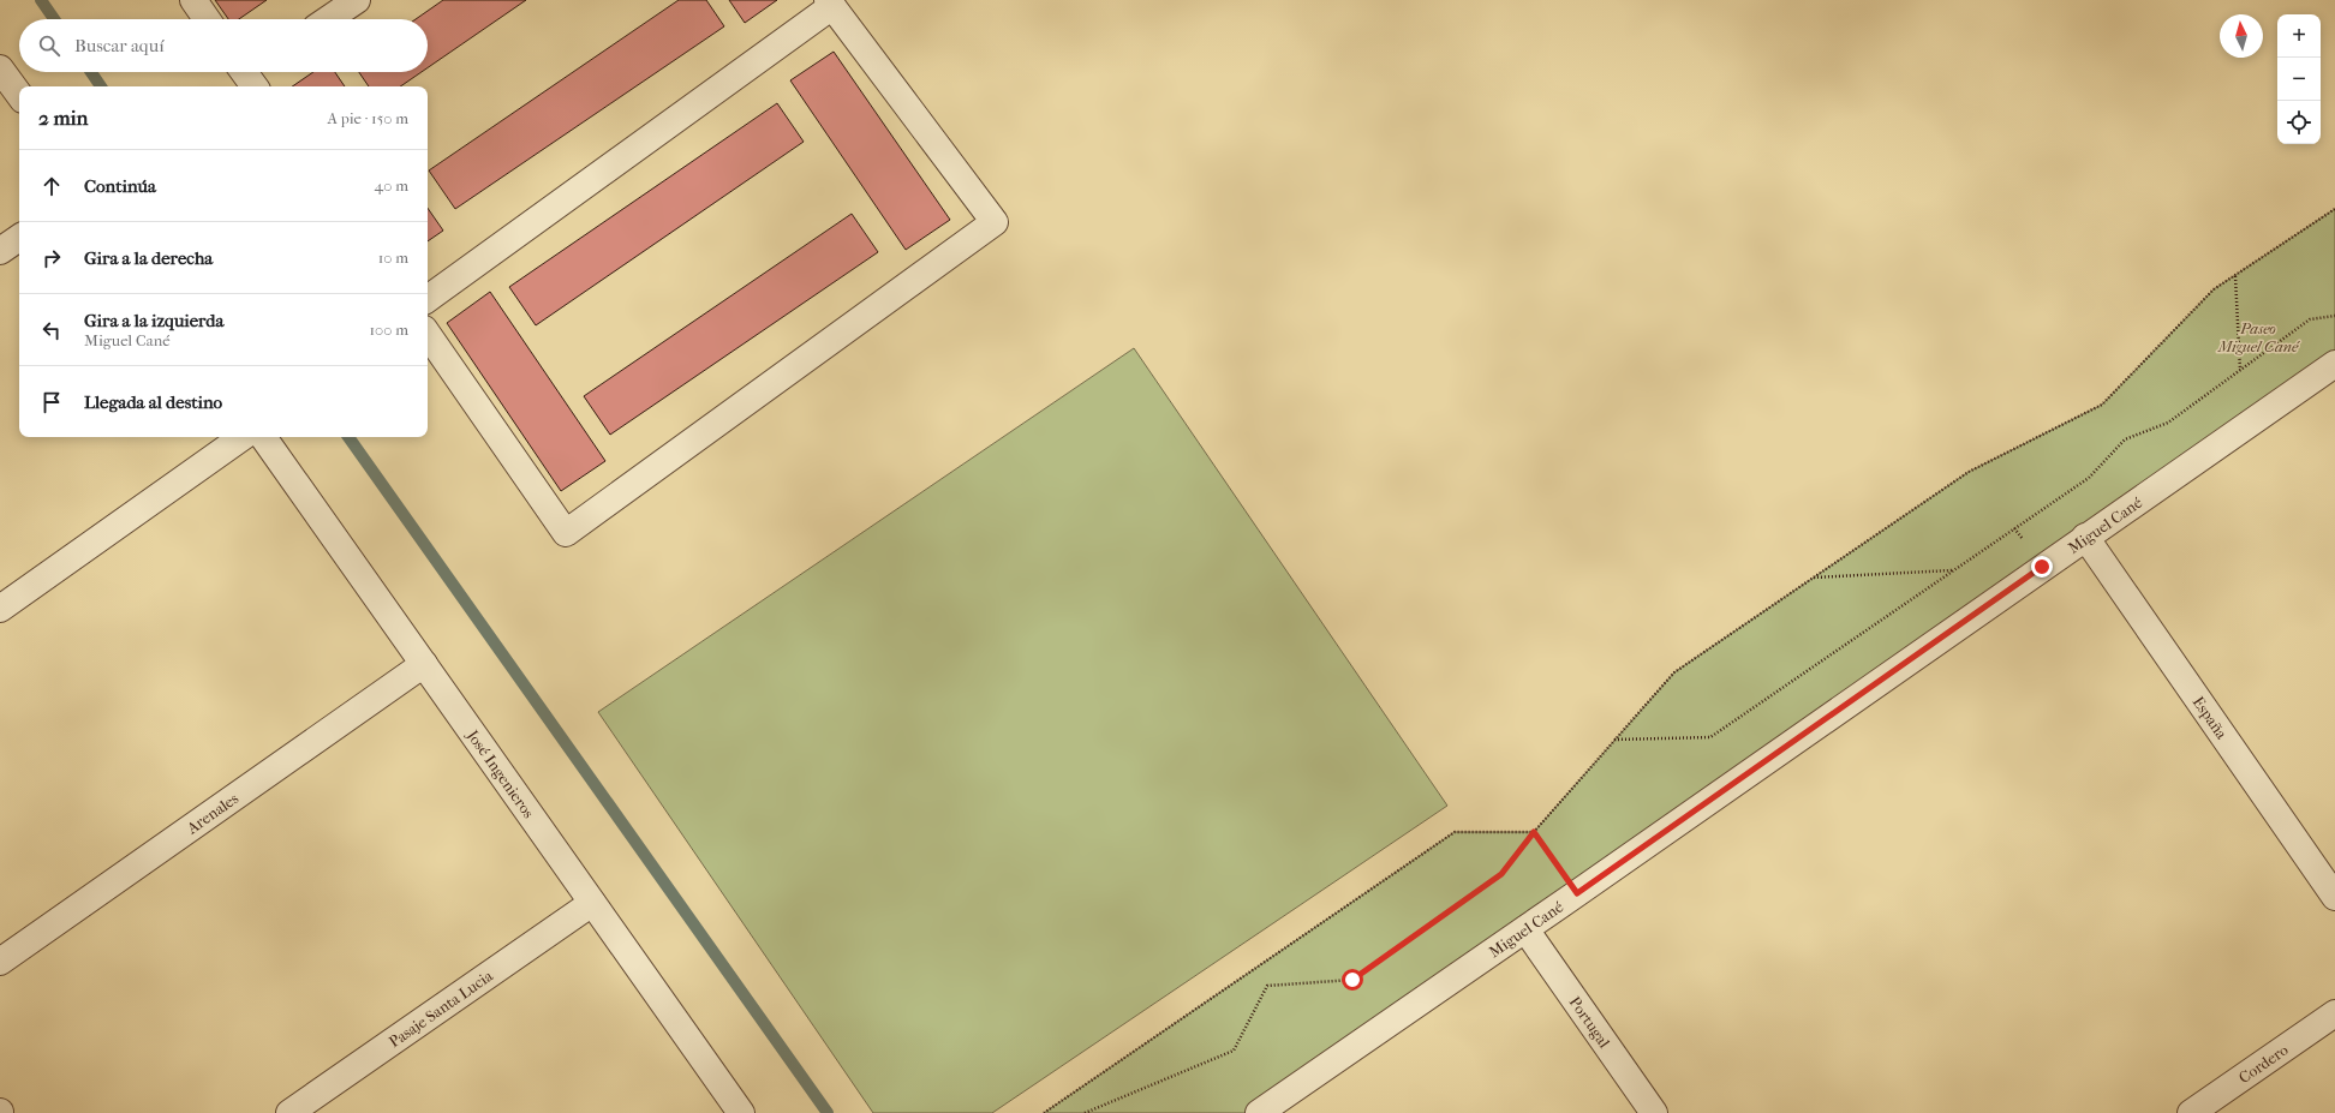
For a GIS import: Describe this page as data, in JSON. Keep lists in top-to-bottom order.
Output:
{
  "streets": {
    "street": [
      "Miguel Cané",
      "España",
      "José Ingenieros",
      "Arenales",
      "Pasaje Santa Lucia",
      "Portugal",
      "Cordero"
    ]
  },
  "crossings": [
    ["Miguel Cané", "España"],
    ["Miguel Cané", "Portugal"],
    ["José Ingenieros", "Arenales"],
    ["José Ingenieros", "Pasaje Santa Lucia"]
  ],
  "parks": ["Paseo Miguel Cané"],
  "north": "top",
  "page": {
    "map_buttons": ["+", "−"],
    "search": "Buscar aquí",
    "heading": ["2 min", "A pie · 150 m"],
    "list": [
      ["Continúa", "40 m"],
      ["Gira a la derecha", "10 m"],
      ["Gira a la izquierda", "Miguel Cané", "100 m"],
      "Llegada al destino"
    ]
  }
}
